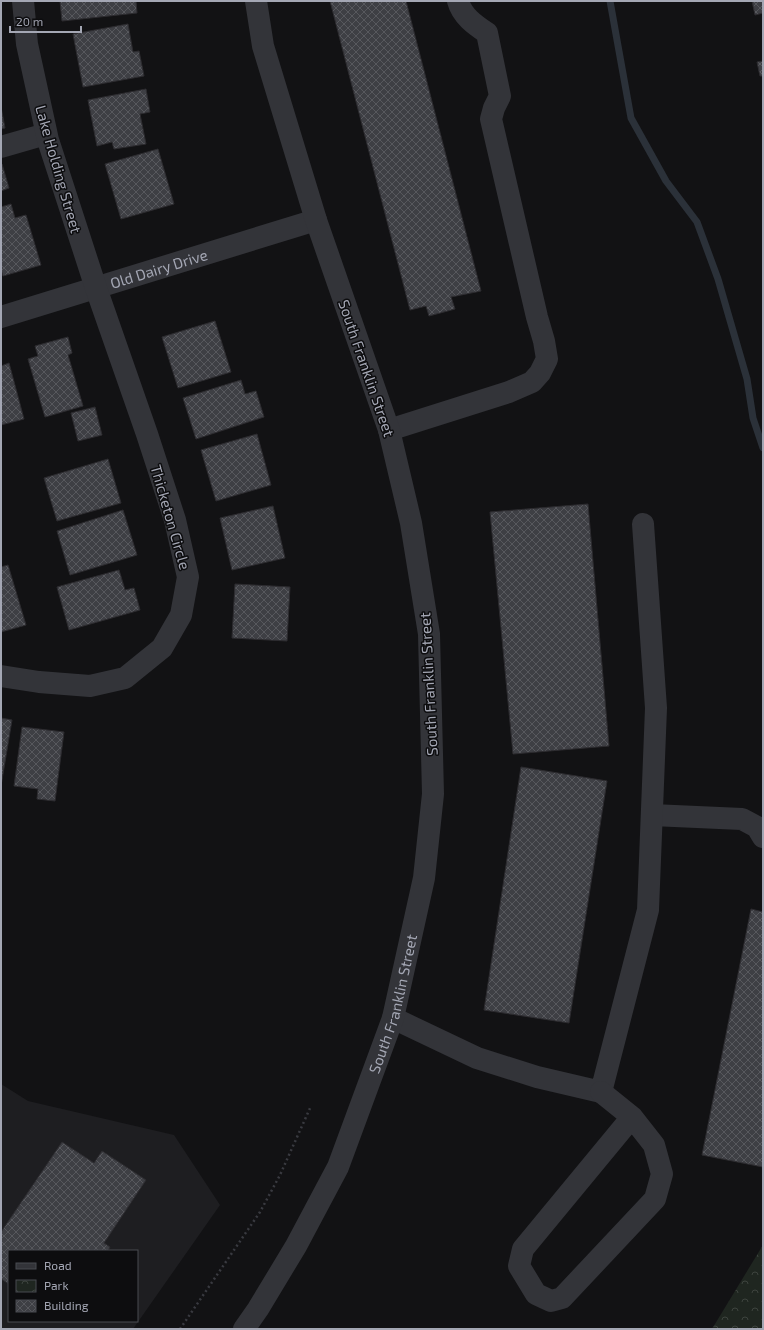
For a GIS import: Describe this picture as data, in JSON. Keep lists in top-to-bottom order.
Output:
{
  "streets": {
    "street": [
      "Lake Holding Street",
      "Old Dairy Drive",
      "South Franklin Street",
      "Thicketon Circle"
    ]
  },
  "crossings": [
    ["Lake Holding Street", "Old Dairy Drive"],
    ["Lake Holding Street", "Thicketon Circle"],
    ["Old Dairy Drive", "South Franklin Street"],
    ["Old Dairy Drive", "Thicketon Circle"]
  ],
  "legend": ["Road", "Park", "Building"],
  "scale_bar": "20 m"
}
